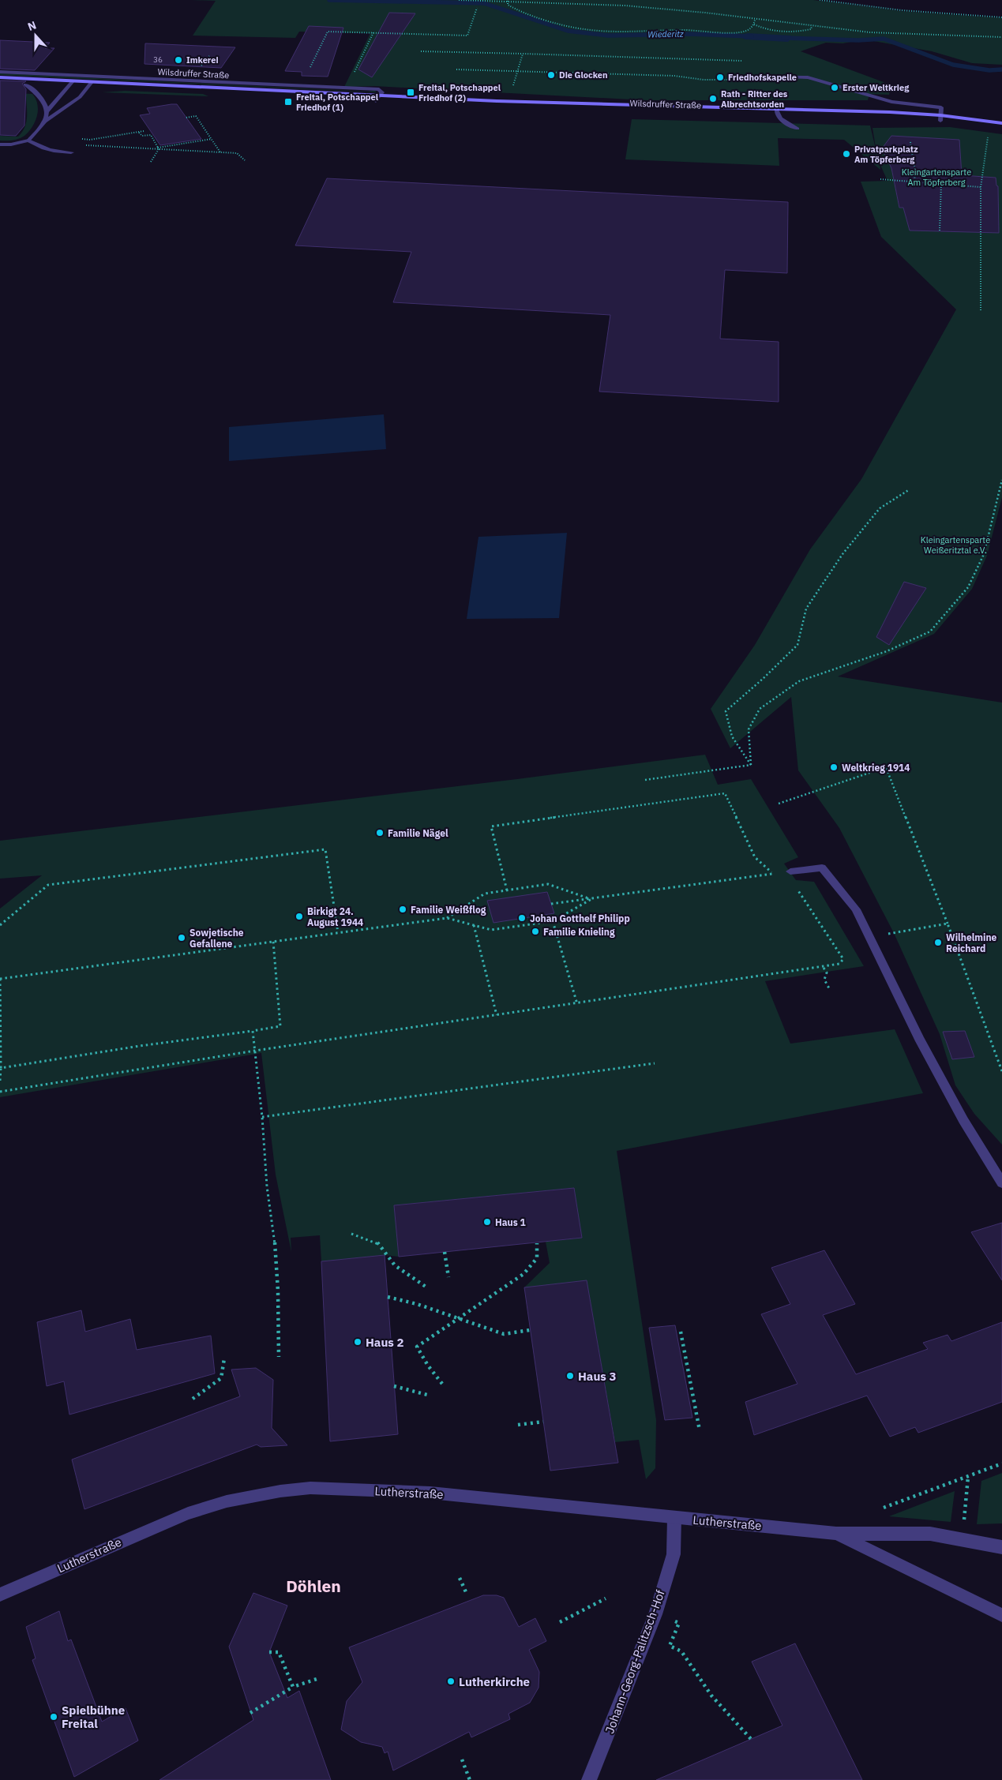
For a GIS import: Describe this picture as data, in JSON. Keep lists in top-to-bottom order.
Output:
{
  "streets": {
    "main road": ["Wilsdruffer Straße"],
    "street": ["Lutherstraße", "Johann-Georg-Palitzsch-Hof"]
  },
  "crossings": [
    ["Lutherstraße", "Johann-Georg-Palitzsch-Hof"]
  ],
  "districts": ["Döhlen"],
  "water": ["Wiederitz"],
  "parks": ["Kleingartensparte Am Töpferberg", "Kleingartensparte Weißeritztal e.V."],
  "places": {
    "other": [
      "Imkerei",
      "Die Glocken",
      "Friedhofskapelle",
      "Erster Weltkrieg",
      "Rath - Ritter des Albrechtsorden",
      "Privatparkplatz Am Töpferberg",
      "Weltkrieg 1914",
      "Familie Nägel",
      "Familie Weißflog",
      "Birkigt 24. August 1944",
      "Johan Gotthelf Philipp",
      "Familie Knieling",
      "Sowjetische Gefallene",
      "Wilhelmine Reichard",
      "Haus 1",
      "Haus 2",
      "Haus 3",
      "Lutherkirche",
      "Spielbühne Freital"
    ],
    "transit": ["Freital, Potschappel Friedhof (2)", "Freital, Potschappel Friedhof (1)"]
  },
  "house_numbers": ["36"],
  "north": "top"
}
